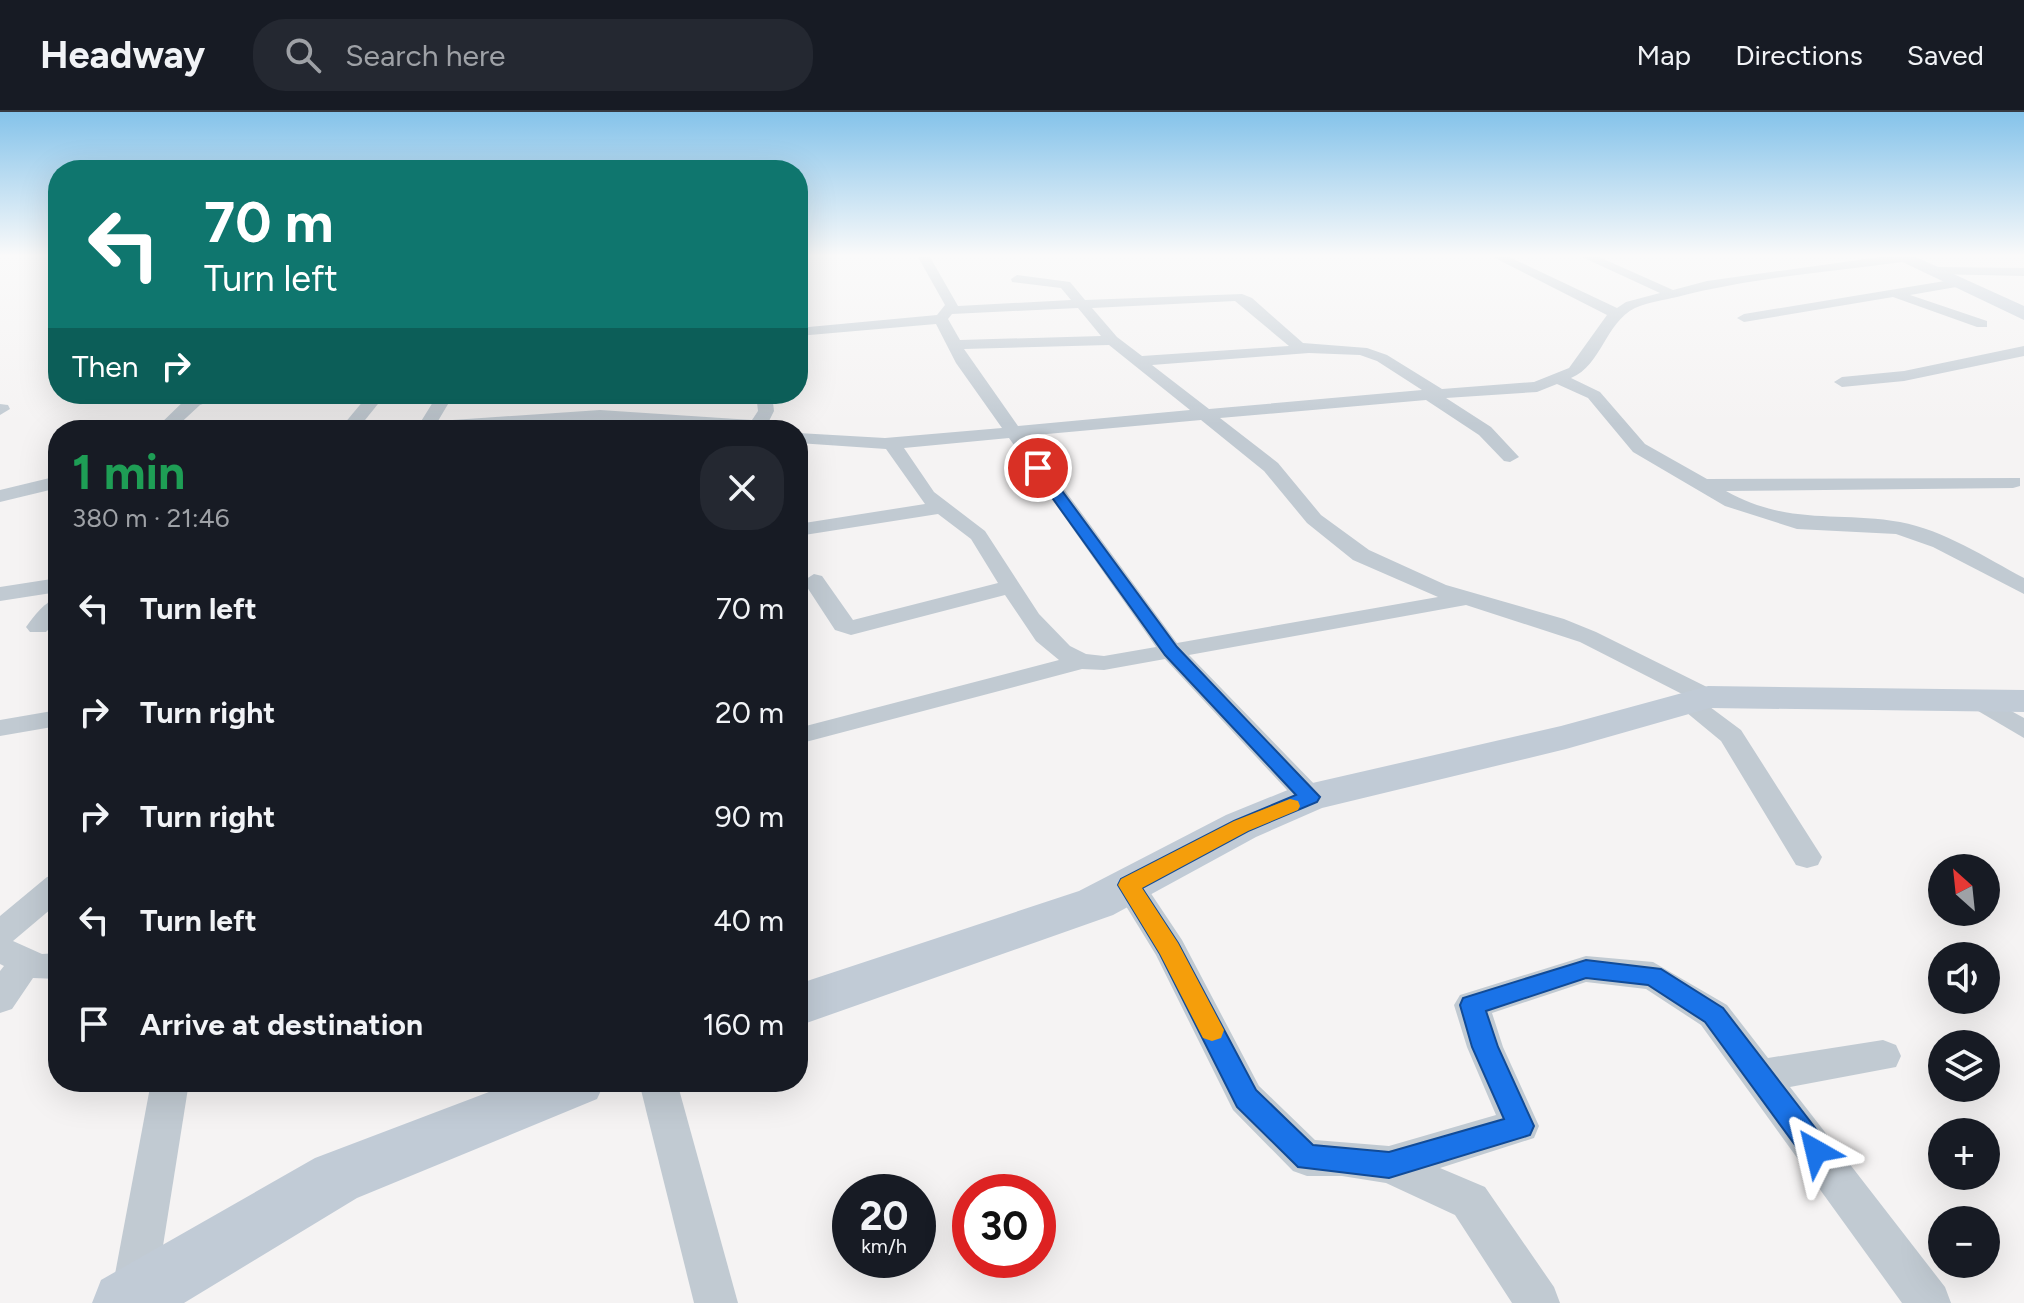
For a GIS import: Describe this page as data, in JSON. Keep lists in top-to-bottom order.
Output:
{
  "north": "top left",
  "page": {
    "header": "Headway",
    "search": "Search here",
    "nav": ["Map", "Directions", "Saved"],
    "turn": ["70 m", "Turn left"],
    "then": "Then",
    "heading": ["1 min", "380 m · 21:46"],
    "list": [
      {
        "name": "Turn left",
        "value": "70 m"
      },
      {
        "name": "Turn right",
        "value": "20 m"
      },
      {
        "name": "Turn right",
        "value": "90 m"
      },
      {
        "name": "Turn left",
        "value": "40 m"
      },
      {
        "name": "Arrive at destination",
        "value": "160 m"
      }
    ],
    "map_buttons": ["+", "−"],
    "speed": "20 km/h",
    "limit": "30"
  }
}
